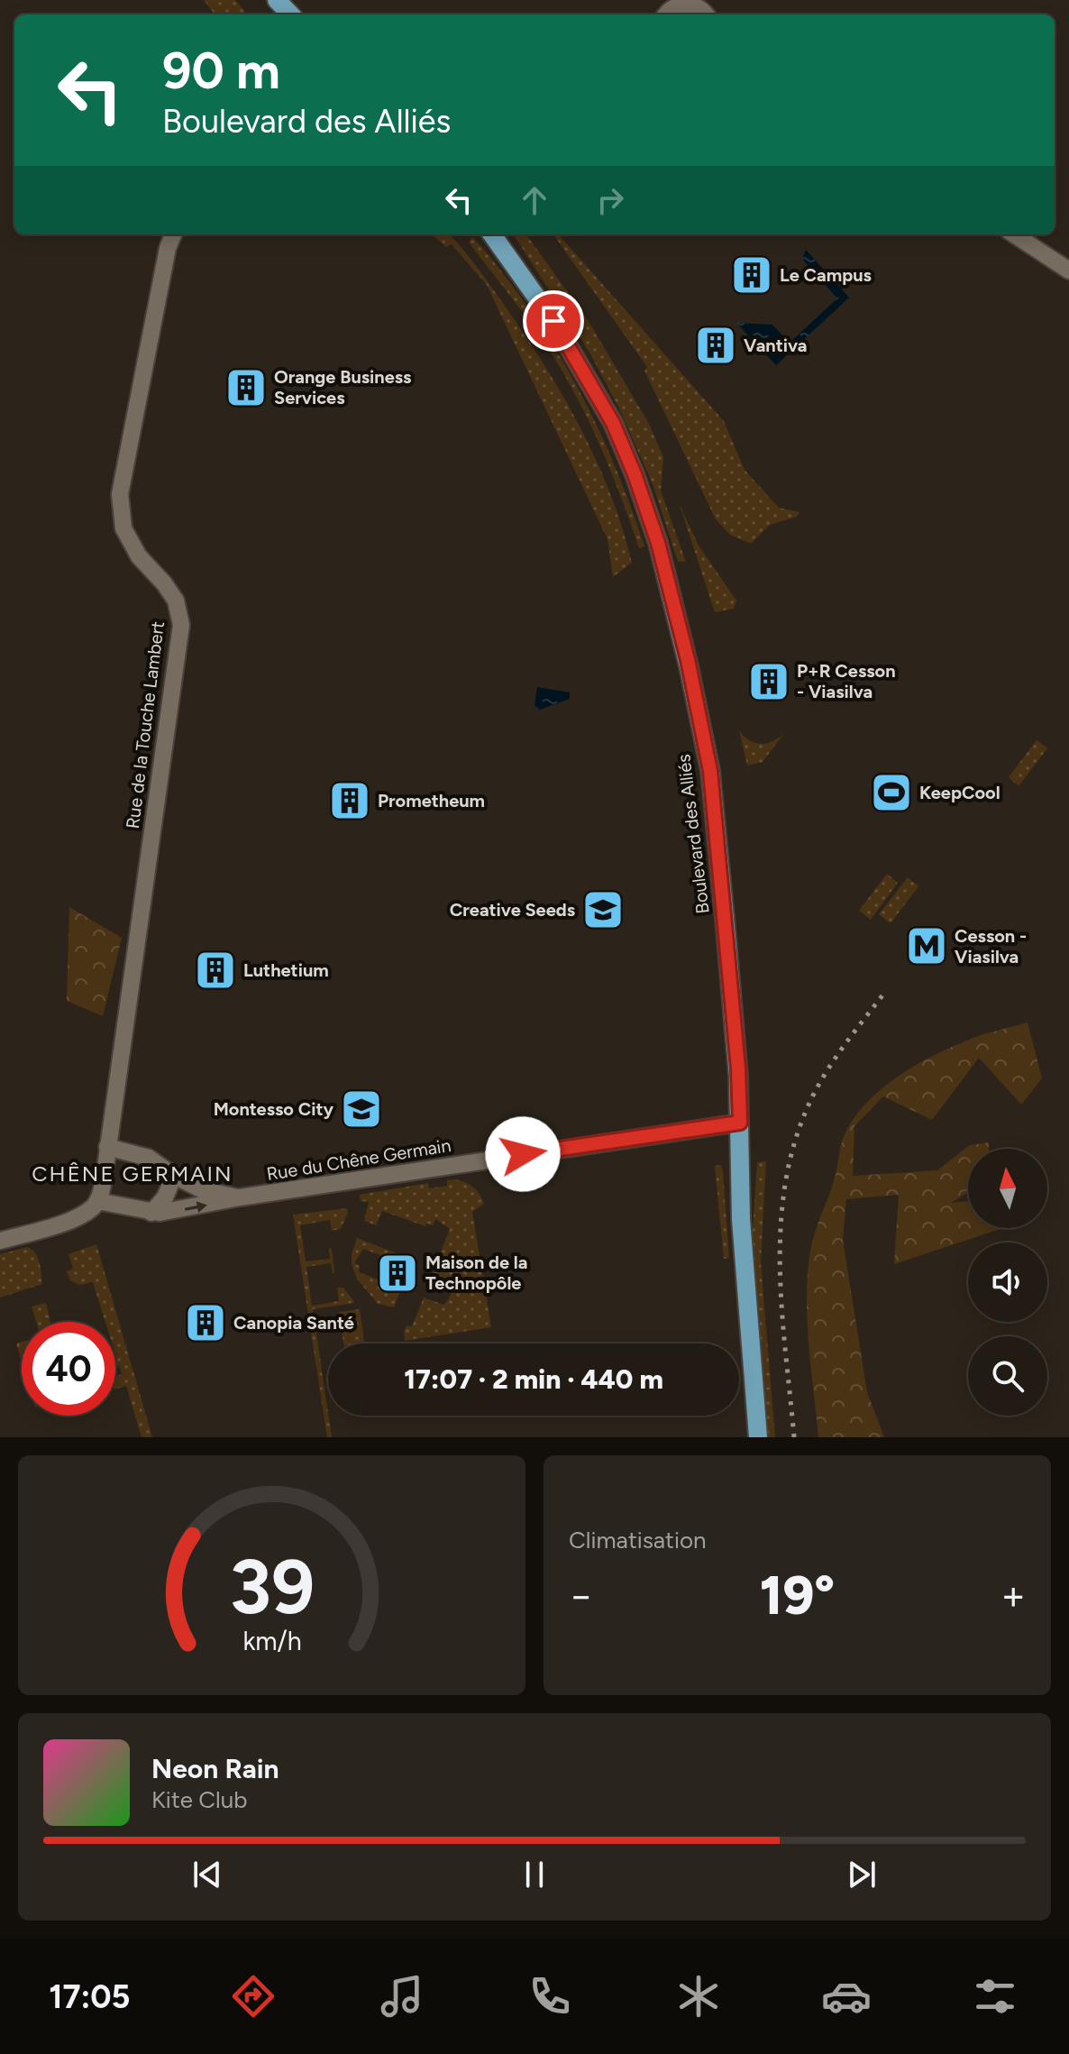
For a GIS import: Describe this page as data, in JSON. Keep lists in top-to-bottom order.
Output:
{
  "streets": {
    "main road": ["Boulevard des Alliés"],
    "street": ["Rue de la Touche Lambert", "Rue du Chêne Germain"]
  },
  "crossings": [
    ["Rue de la Touche Lambert", "Rue du Chêne Germain"],
    ["Boulevard des Alliés", "Rue du Chêne Germain"]
  ],
  "districts": ["CHÊNE GERMAIN"],
  "places": {
    "building": [
      "Le Campus",
      "Vantiva",
      "Orange Business Services",
      "P+R Cesson - Viasilva",
      "Prometheum",
      "Luthetium",
      "Maison de la Technopôle",
      "Canopia Santé"
    ],
    "sports": ["KeepCool"],
    "school or university": ["Creative Seeds", "Montesso City"],
    "metro station": ["Cesson - Viasilva"]
  },
  "north": "top",
  "page": {
    "turn": ["90 m", "Boulevard des Alliés"],
    "limit": "40",
    "trip": "17:07 · 2 min · 440 m",
    "tile": "Climatisation",
    "heat": ["−", "19°", "+"],
    "song": ["Neon Rain", "Kite Club"],
    "tabs": "17:05",
    "gauge": ["39", "km/h"]
  }
}
